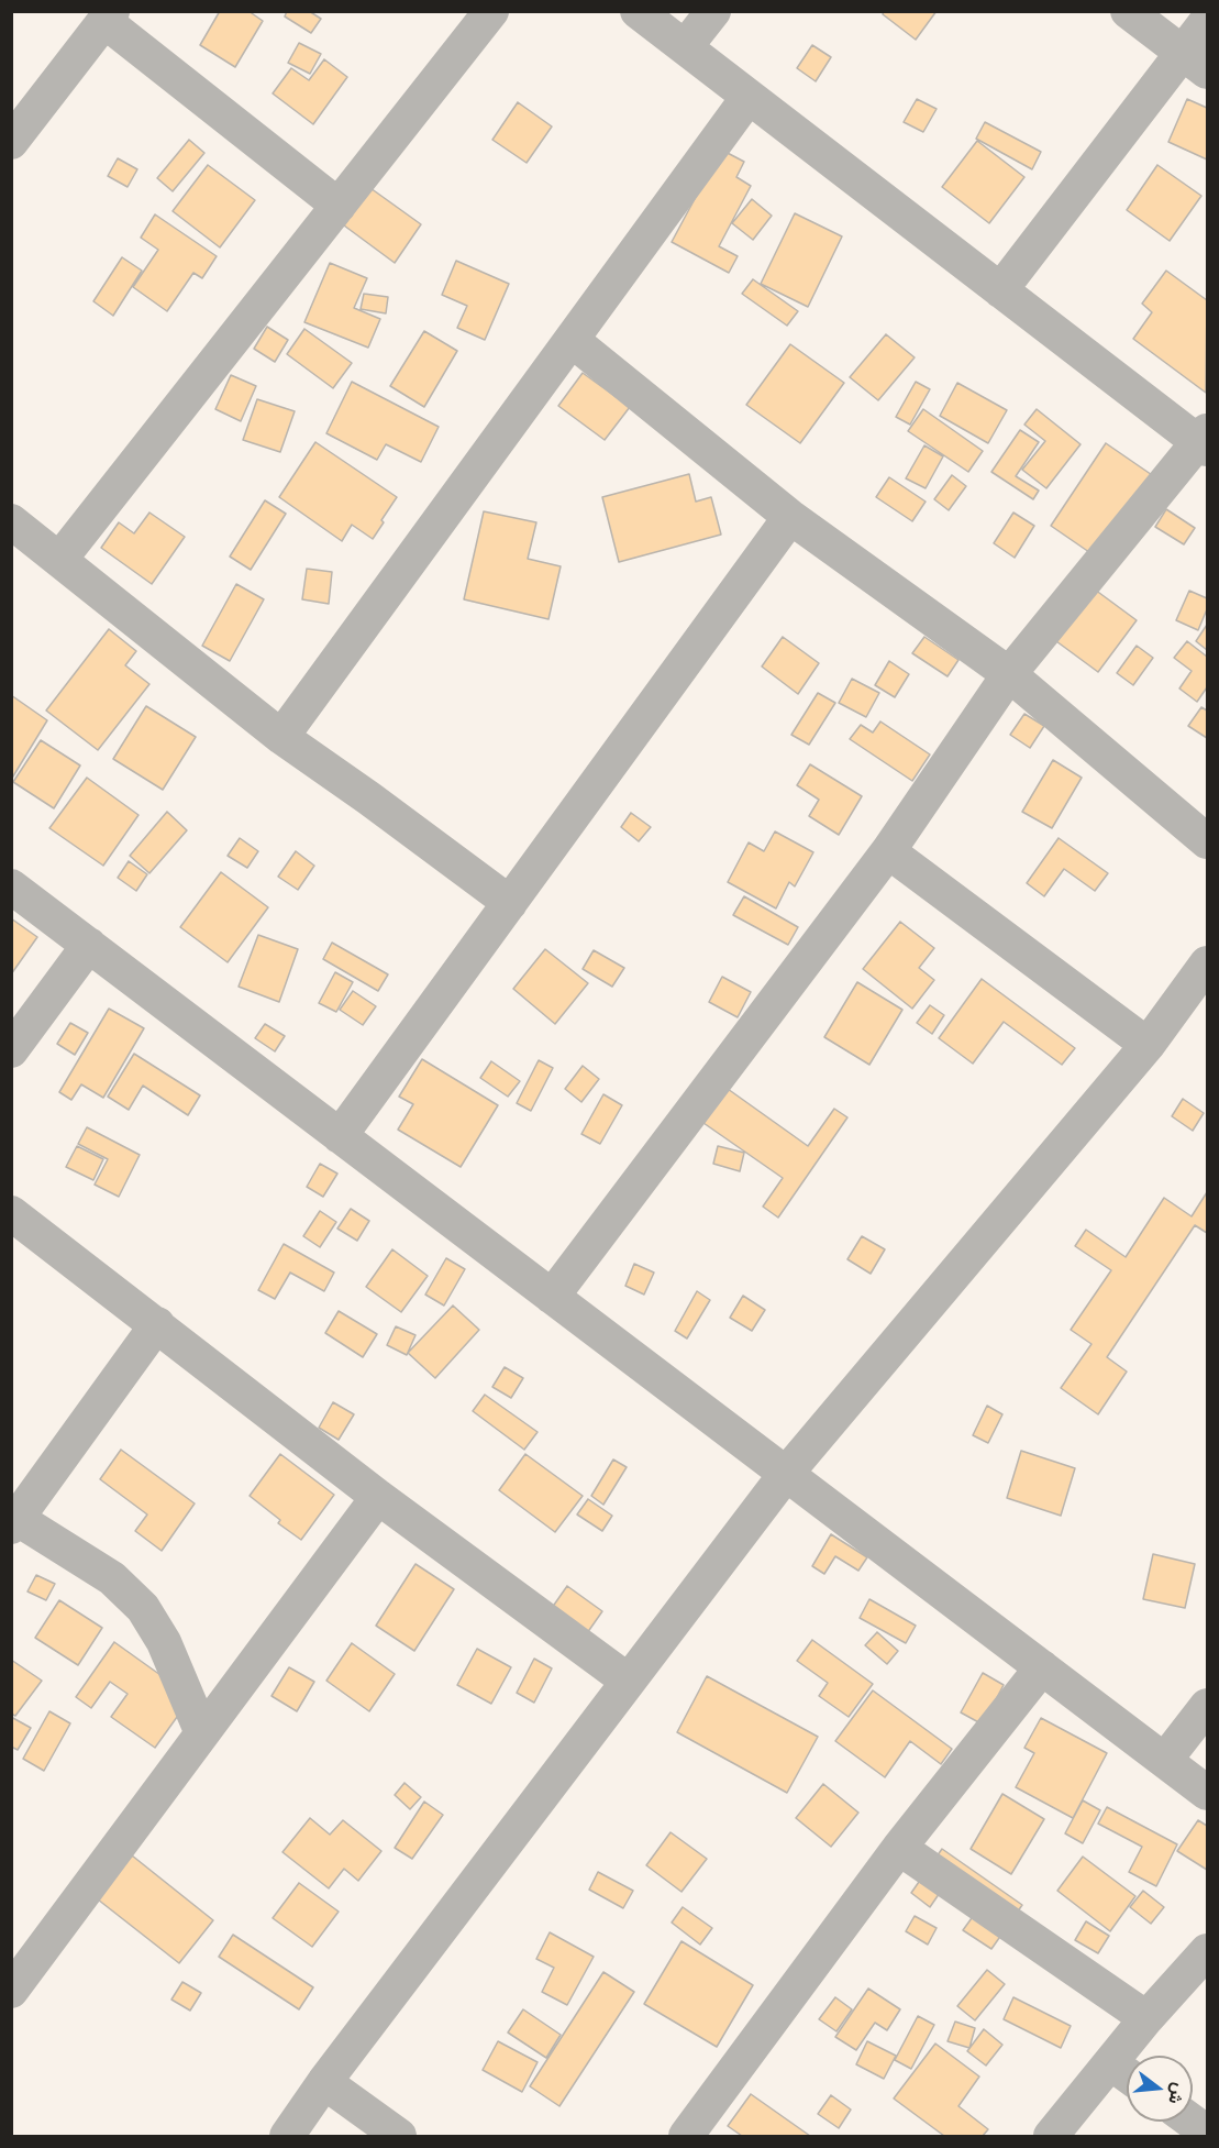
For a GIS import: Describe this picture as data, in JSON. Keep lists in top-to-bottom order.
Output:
{
  "north": "right"
}
